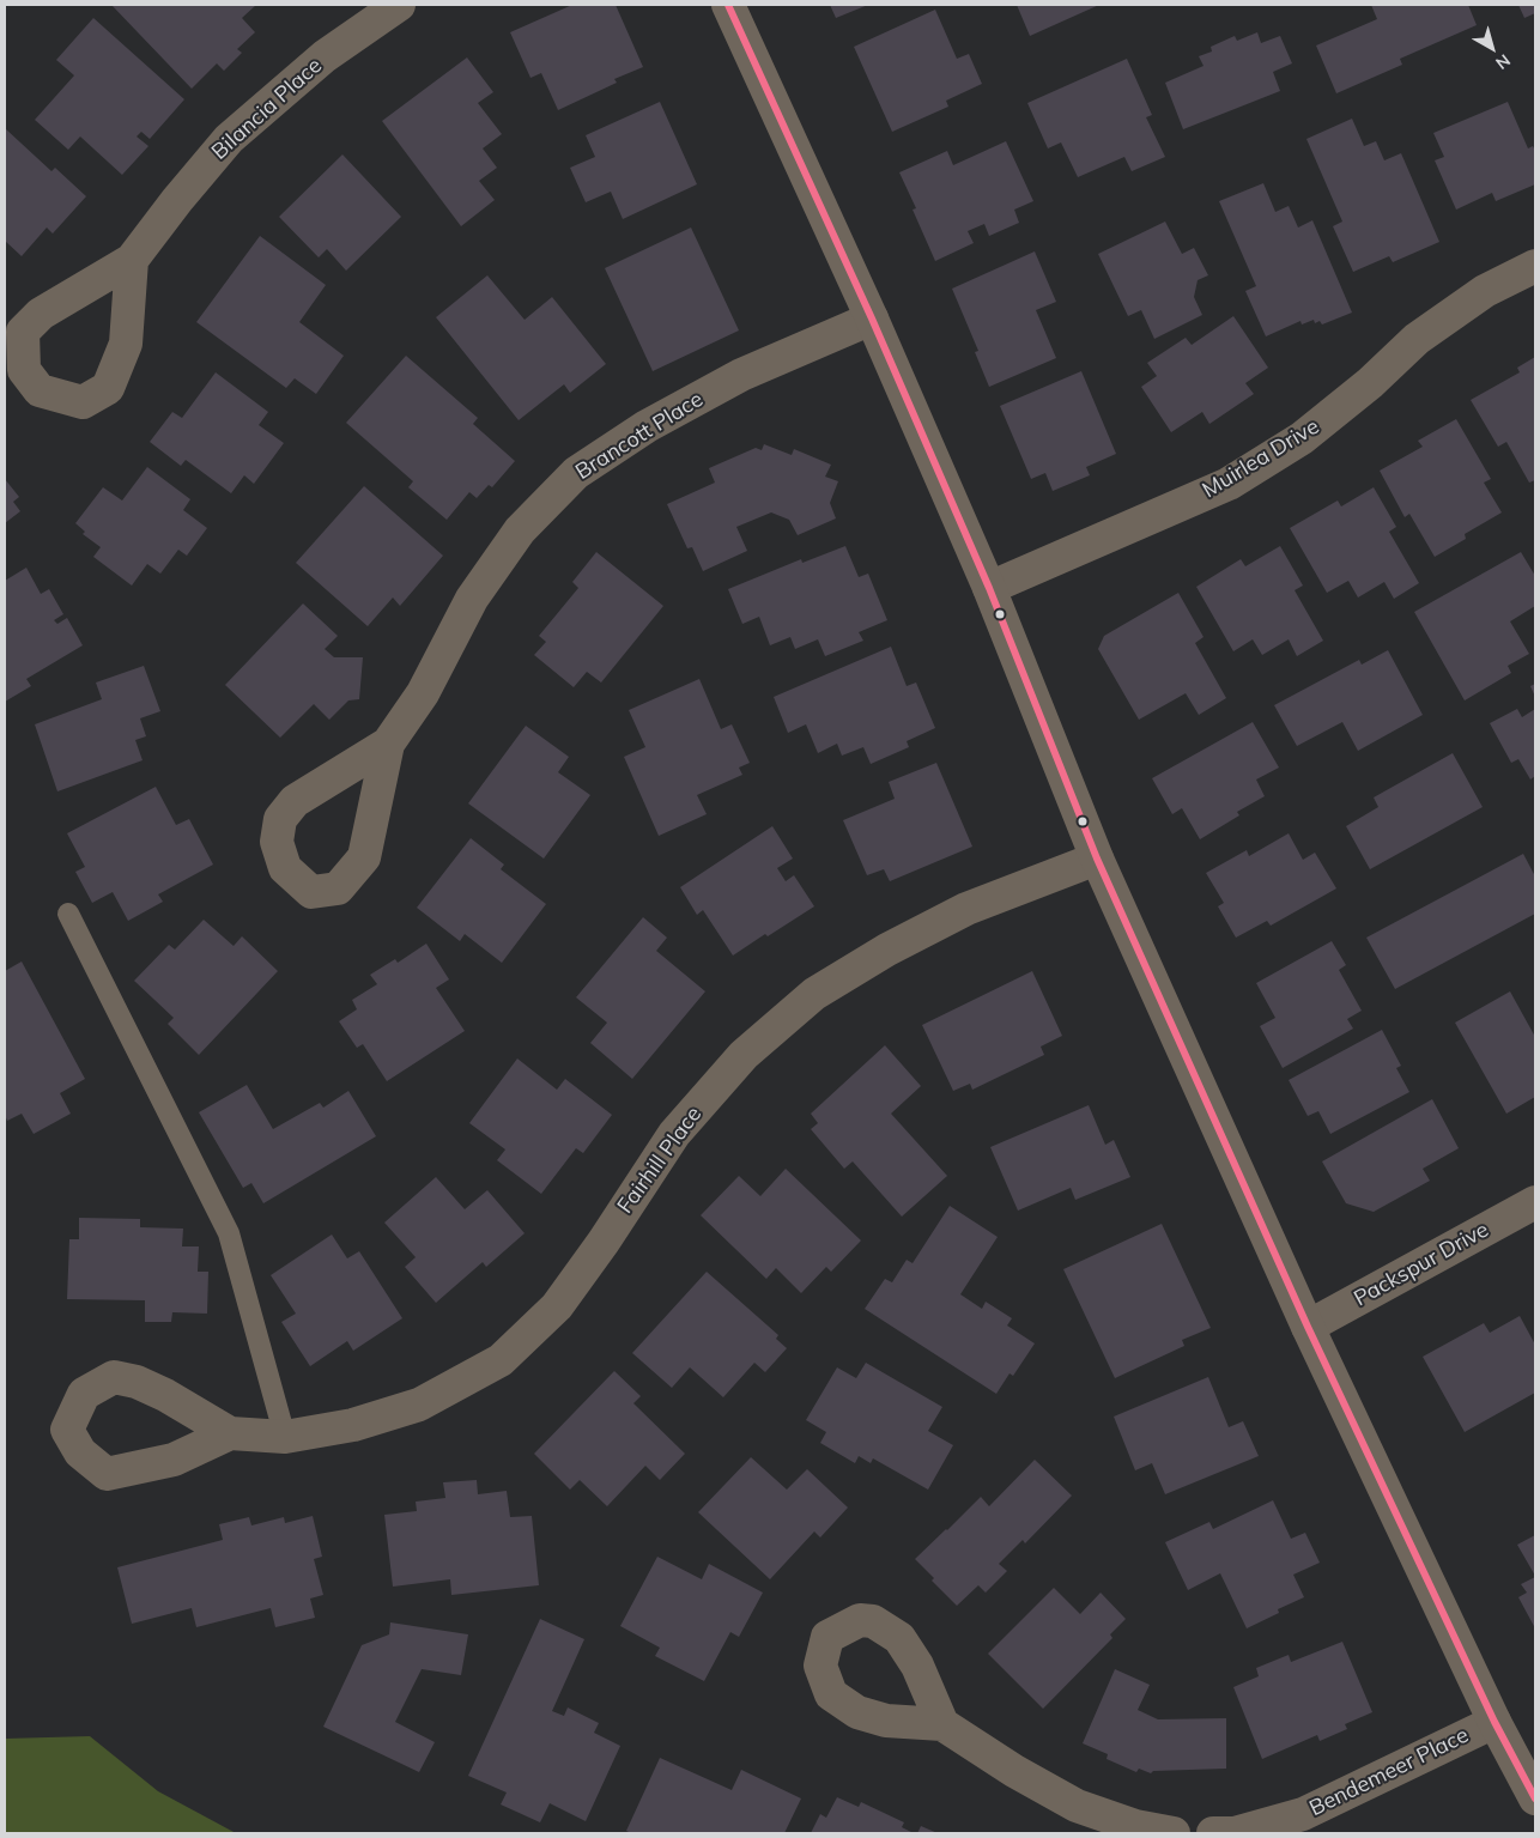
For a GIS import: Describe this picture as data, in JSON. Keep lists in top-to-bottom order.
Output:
{
  "streets": {
    "street": [
      "Bilancia Place",
      "Brancott Place",
      "Muirlea Drive",
      "Fairhill Place",
      "Packspur Drive",
      "Bendemeer Place"
    ]
  },
  "north": "bottom right"
}
